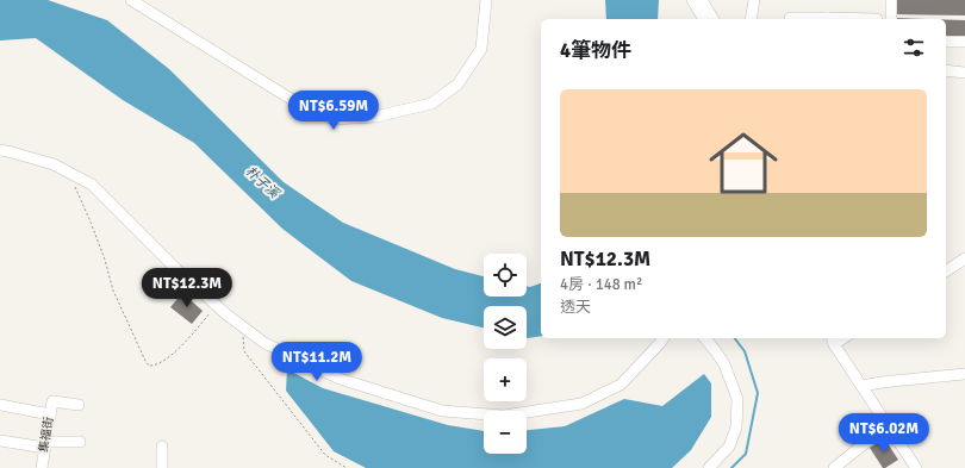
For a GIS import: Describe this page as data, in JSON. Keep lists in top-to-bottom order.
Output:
{
  "streets": {
    "street": ["集福街"]
  },
  "water": ["朴子溪"],
  "page": {
    "heading": "4筆物件",
    "list": [
      {
        "name": "NT$12.3M",
        "note": "4房 · 148 m² · 透天"
      }
    ],
    "price": [
      "NT$6.59M",
      "NT$12.3M",
      "NT$11.2M",
      "NT$6.02M"
    ],
    "map_buttons": ["+", "−"]
  }
}
